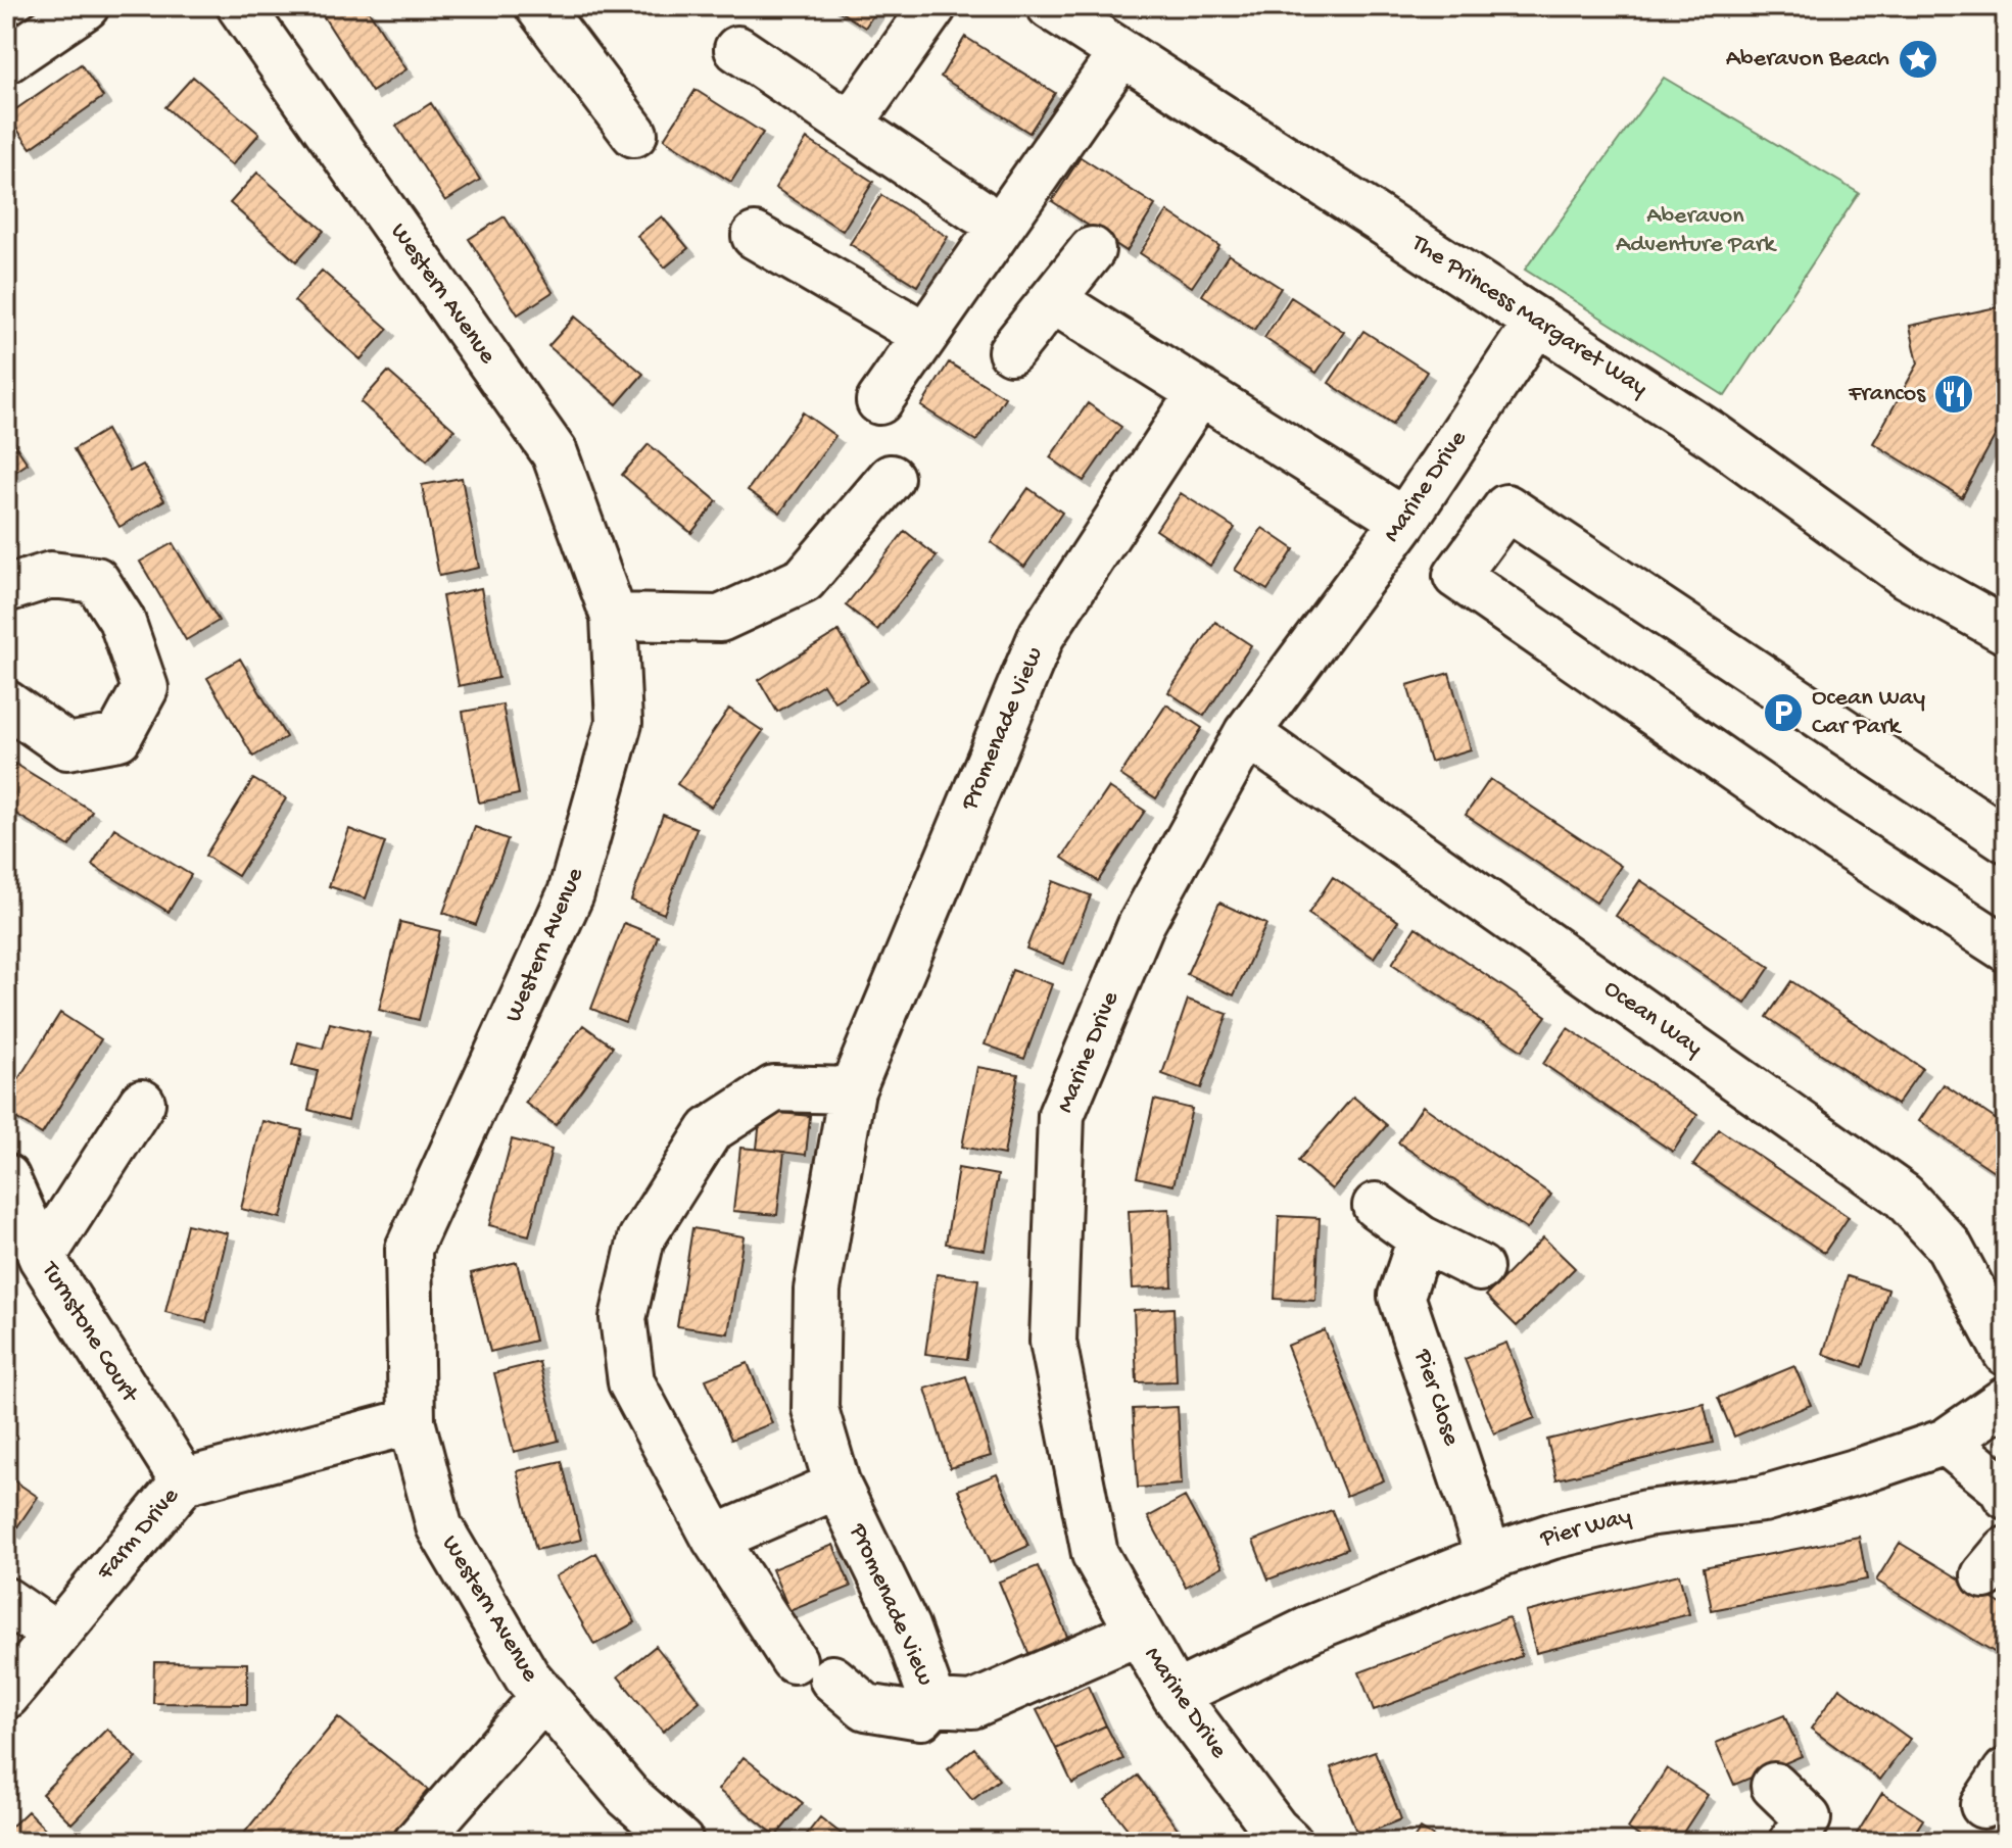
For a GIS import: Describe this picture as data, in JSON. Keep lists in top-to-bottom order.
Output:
{
  "streets": {
    "street": [
      "Western Avenue",
      "The Princess Margaret Way",
      "Marine Drive",
      "Promenade View",
      "Ocean Way",
      "Turnstone Court",
      "Pier Close",
      "Pier Way",
      "Farm Drive"
    ]
  },
  "crossings": [
    ["Western Avenue", "Farm Drive"],
    ["The Princess Margaret Way", "Marine Drive"],
    ["Marine Drive", "Promenade View"],
    ["Marine Drive", "Ocean Way"],
    ["Marine Drive", "Pier Way"],
    ["Turnstone Court", "Farm Drive"],
    ["Pier Close", "Pier Way"]
  ],
  "parks": ["Aberavon Adventure Park"],
  "places": {
    "place": ["Aberavon Beach"],
    "restaurant": ["Francos"],
    "parking": ["Ocean Way Car Park"]
  }
}
